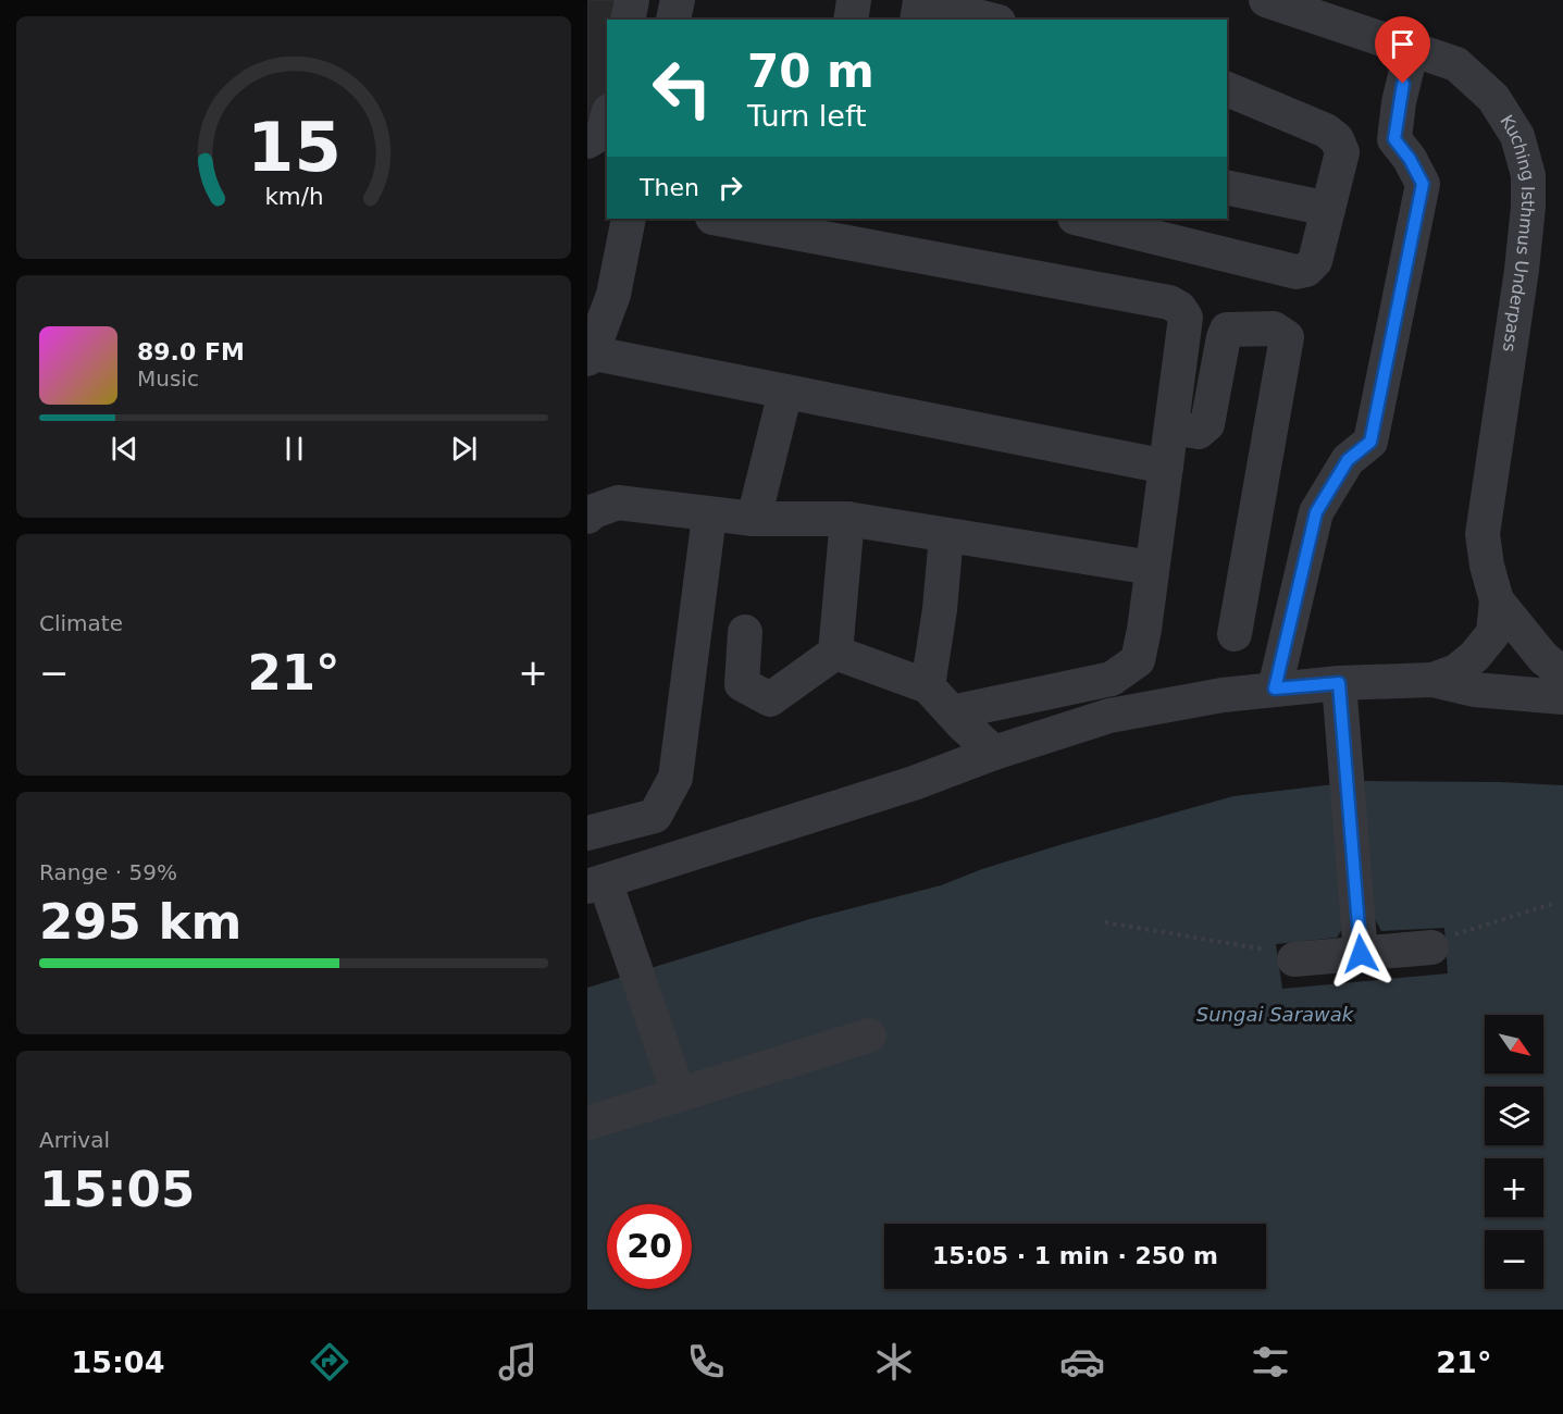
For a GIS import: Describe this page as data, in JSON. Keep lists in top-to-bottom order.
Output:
{
  "streets": {
    "street": ["Kuching Isthmus Underpass"]
  },
  "water": ["Sungai Sarawak"],
  "north": "bottom right",
  "page": {
    "turn": ["70 m", "Turn left"],
    "then": "Then",
    "song": ["89.0 FM", "Music"],
    "tile": [
      "Climate",
      ["Range · 59%", "295 km"],
      ["Arrival", "15:05"]
    ],
    "heat": ["−", "21°", "+"],
    "map_buttons": ["+", "−"],
    "limit": "20",
    "trip": "15:05 · 1 min · 250 m",
    "tabs": ["15:04", "21°"],
    "gauge": ["15", "km/h"]
  }
}
